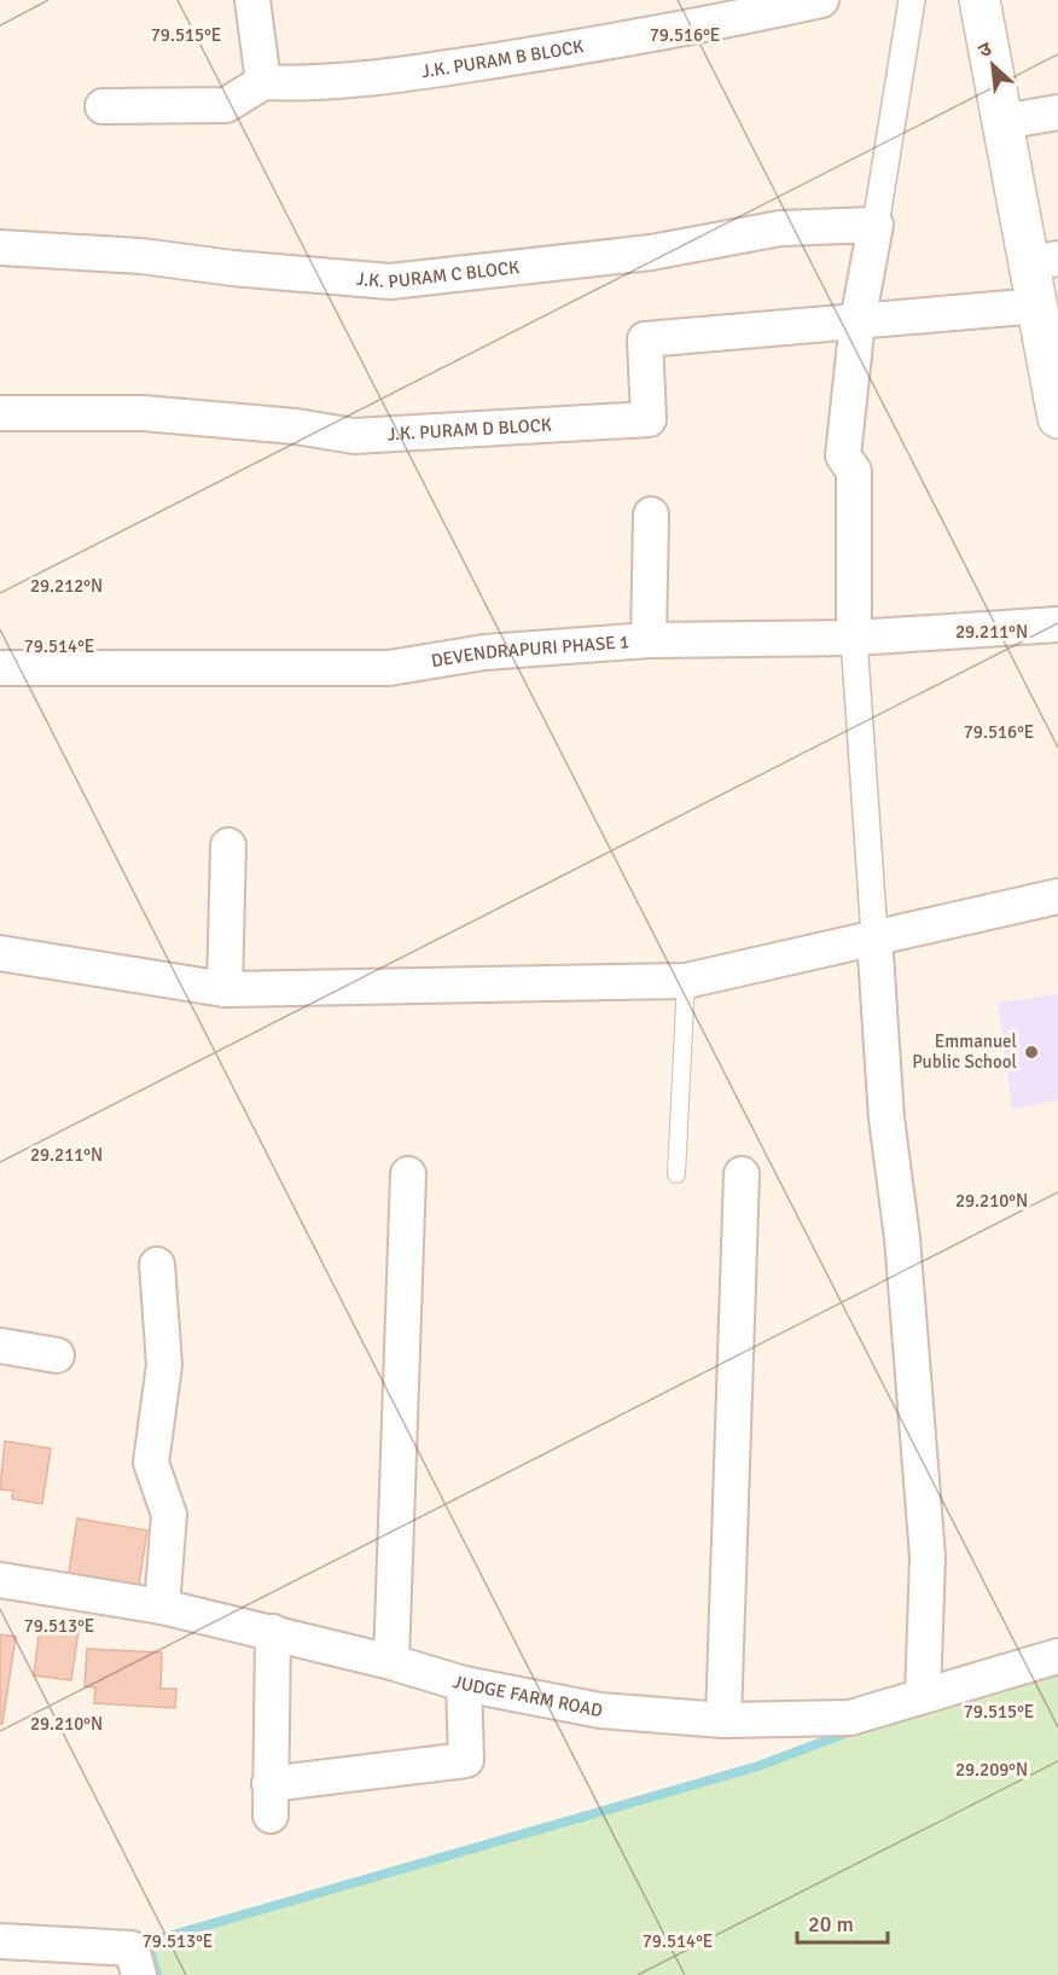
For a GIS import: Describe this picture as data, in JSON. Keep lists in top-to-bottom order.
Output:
{
  "streets": {
    "street": [
      "J.K. PURAM B BLOCK",
      "J.K. PURAM C BLOCK",
      "J.K. PURAM D BLOCK",
      "DEVENDRAPURI PHASE 1",
      "JUDGE FARM ROAD"
    ]
  },
  "places": ["Emmanuel Public School"],
  "scale_bar": "20 m",
  "north": "top left",
  "coordinates": [
    "79.515°E",
    "79.516°E",
    "29.212°N",
    "29.211°N",
    "79.514°E",
    "29.210°N",
    "79.513°E",
    "29.209°N"
  ]
}
